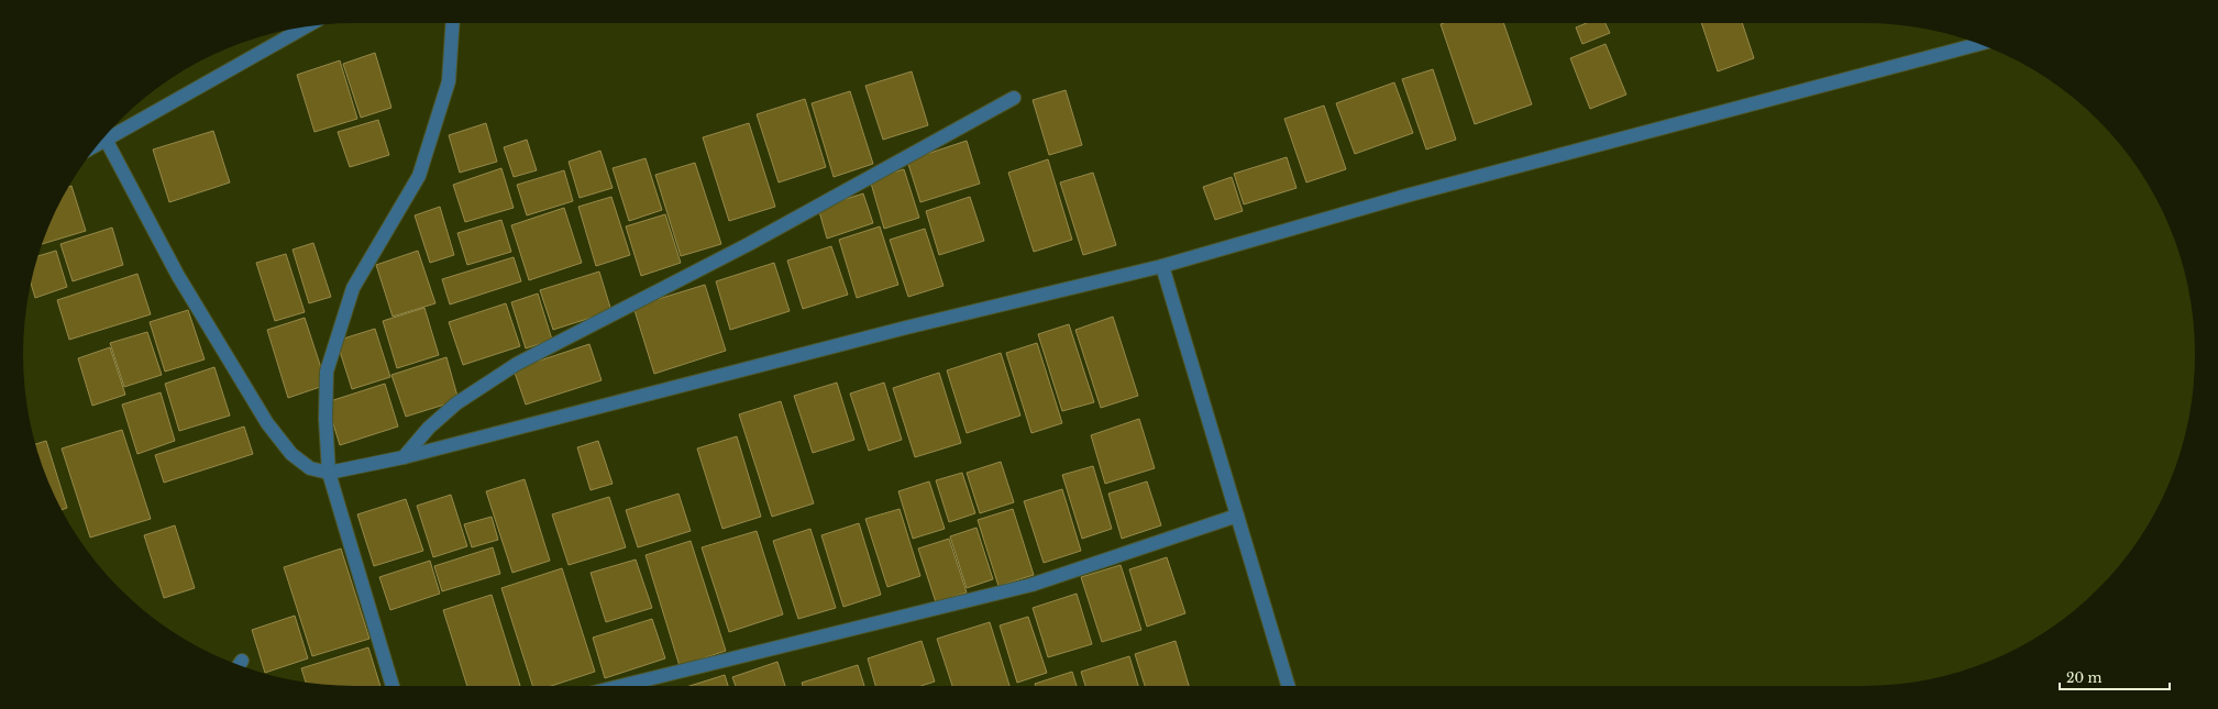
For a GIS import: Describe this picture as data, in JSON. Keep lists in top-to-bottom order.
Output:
{
  "scale_bar": "20 m"
}
